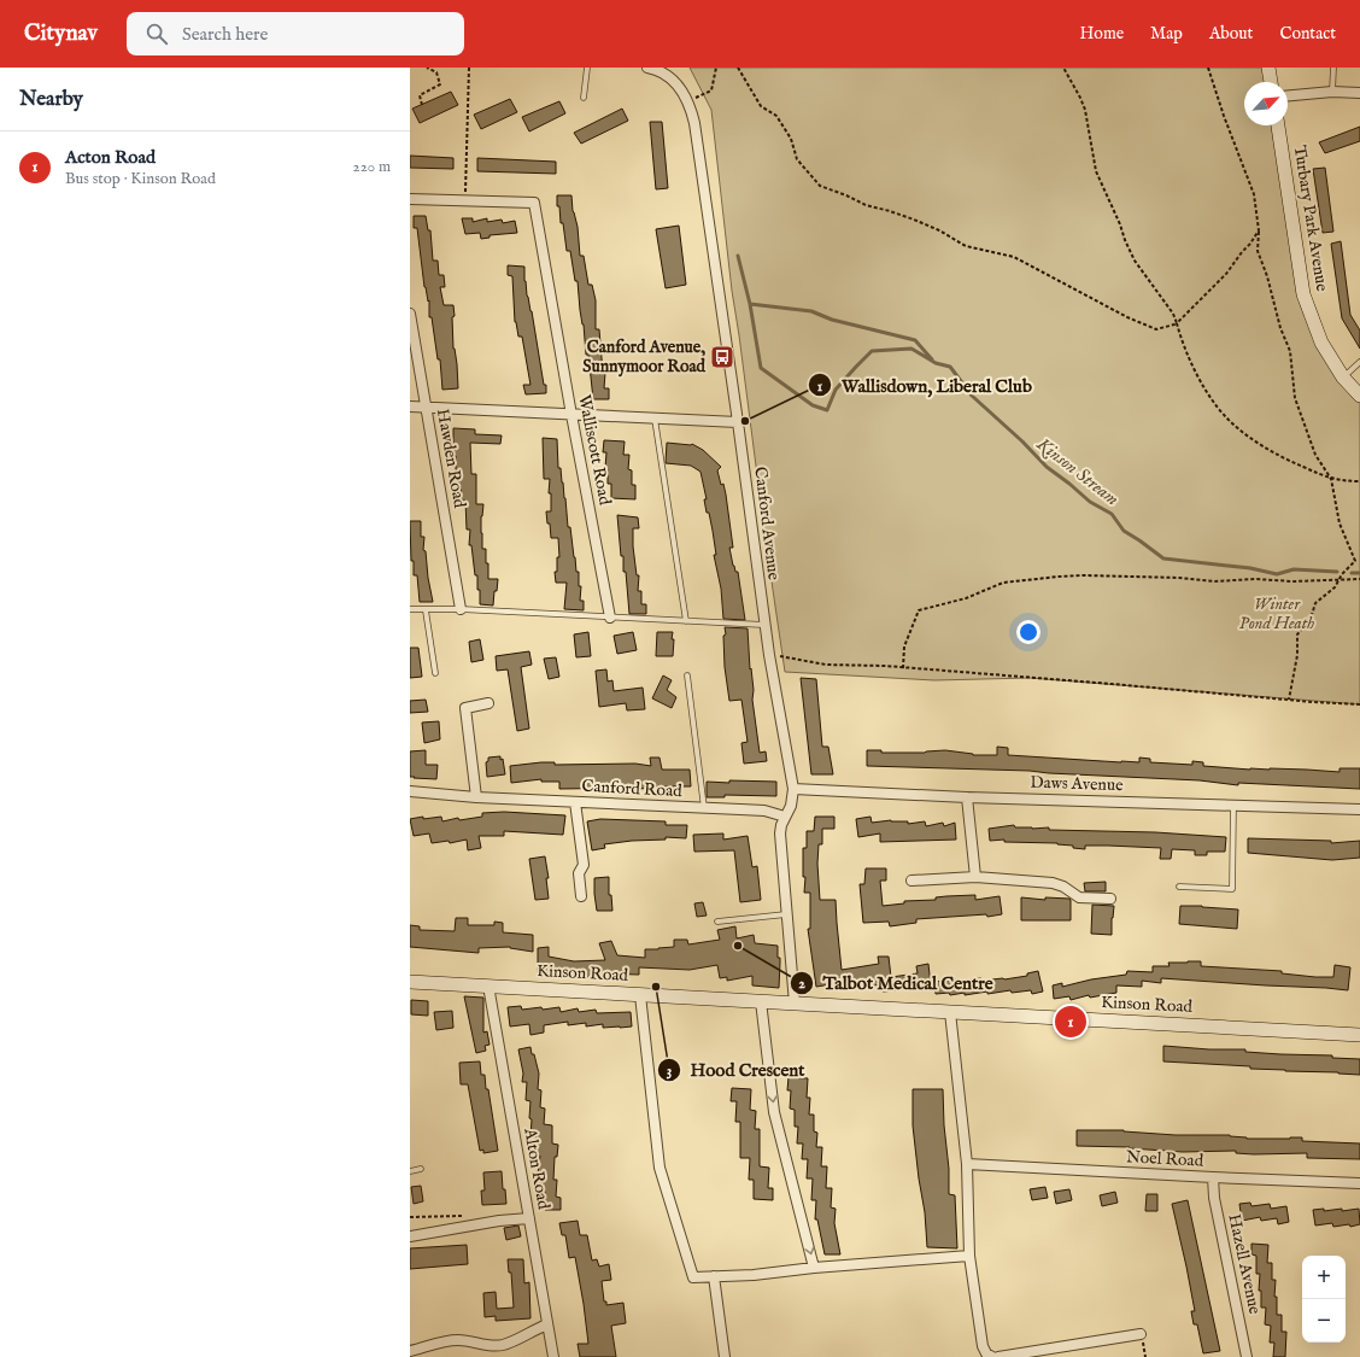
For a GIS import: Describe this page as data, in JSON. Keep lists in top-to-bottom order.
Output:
{
  "streets": {
    "street": [
      "Turbary Park Avenue",
      "Walliscott Road",
      "Hawden Road",
      "Canford Avenue",
      "Daws Avenue",
      "Canford Road",
      "Kinson Road",
      "Noel Road",
      "Alton Road",
      "Hazell Avenue"
    ]
  },
  "crossings": [
    ["Canford Avenue", "Daws Avenue"],
    ["Canford Avenue", "Canford Road"],
    ["Canford Avenue", "Kinson Road"],
    ["Kinson Road", "Alton Road"],
    ["Noel Road", "Hazell Avenue"]
  ],
  "water": ["Kinson Stream"],
  "parks": ["Winter Pond Heath"],
  "places": {
    "bus stop": ["Canford Avenue, Sunnymoor Road"],
    "other": ["Wallisdown, Liberal Club", "Talbot Medical Centre", "Hood Crescent"]
  },
  "north": "top right",
  "page": {
    "header": "Citynav",
    "search": "Search here",
    "nav": [
      "Home",
      "Map",
      "About",
      "Contact"
    ],
    "heading": "Nearby",
    "list": [
      {
        "mark": "1",
        "name": "Acton Road",
        "note": "Bus stop · Kinson Road",
        "value": "220 m"
      }
    ],
    "pins": "1",
    "map_buttons": ["+", "−"]
  }
}
